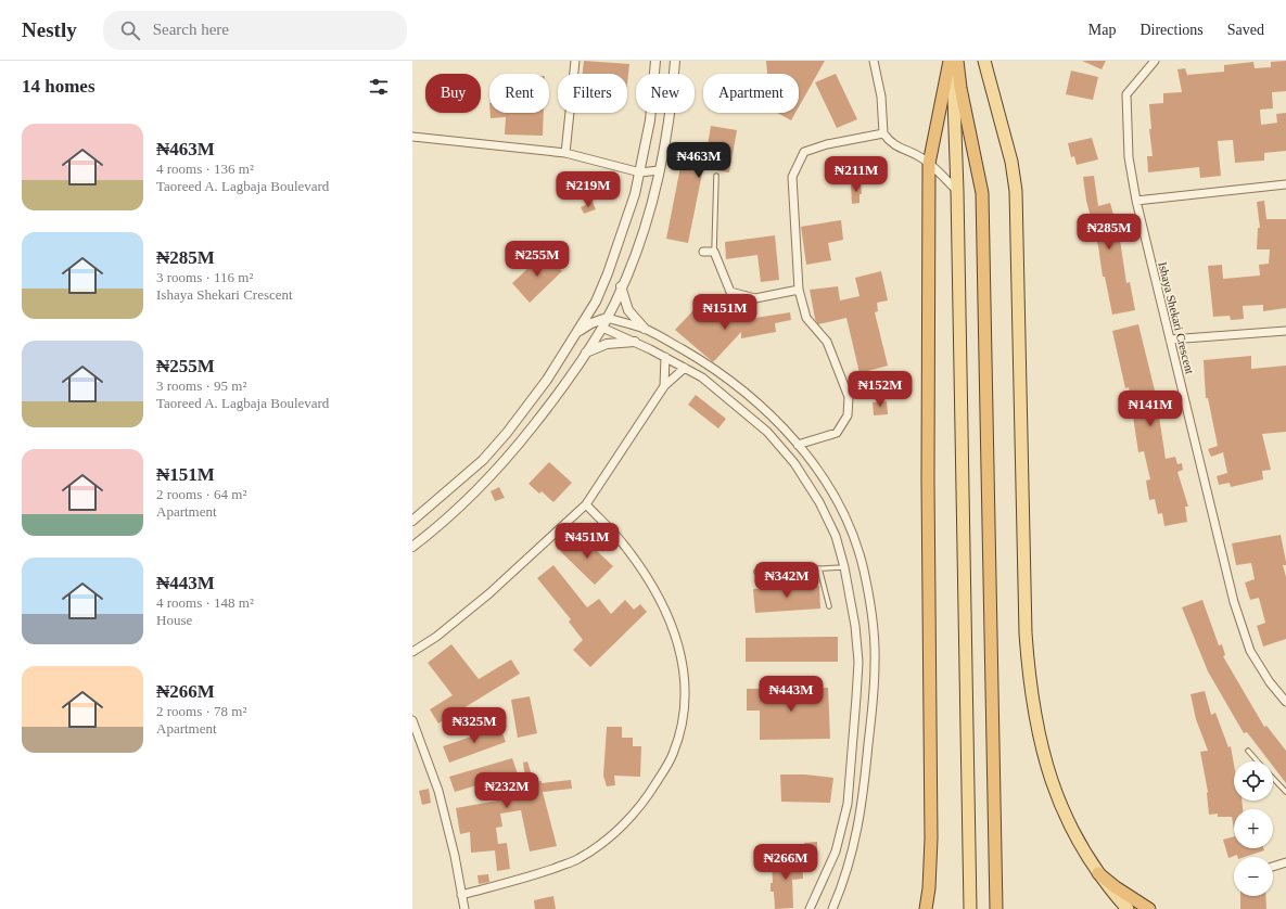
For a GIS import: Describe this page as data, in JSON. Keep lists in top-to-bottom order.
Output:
{
  "streets": {
    "street": ["Ishaya Shekari Crescent"]
  },
  "page": {
    "header": "Nestly",
    "search": "Search here",
    "nav": ["Map", "Directions", "Saved"],
    "heading": "14 homes",
    "chip": [
      "Buy",
      "Rent",
      "Filters",
      "New",
      "Apartment"
    ],
    "list": [
      {
        "name": "₦463M",
        "note": "4 rooms · 136 m² · Taoreed A. Lagbaja Boulevard"
      },
      {
        "name": "₦285M",
        "note": "3 rooms · 116 m² · Ishaya Shekari Crescent"
      },
      {
        "name": "₦255M",
        "note": "3 rooms · 95 m² · Taoreed A. Lagbaja Boulevard"
      },
      {
        "name": "₦151M",
        "note": "2 rooms · 64 m² · Apartment"
      },
      {
        "name": "₦443M",
        "note": "4 rooms · 148 m² · House"
      },
      {
        "name": "₦266M",
        "note": "2 rooms · 78 m² · Apartment"
      }
    ],
    "price": [
      "₦463M",
      "₦211M",
      "₦219M",
      "₦285M",
      "₦255M",
      "₦151M",
      "₦152M",
      "₦141M",
      "₦451M",
      "₦342M",
      "₦443M",
      "₦325M",
      "₦232M",
      "₦266M"
    ],
    "map_buttons": ["+", "−"]
  }
}
